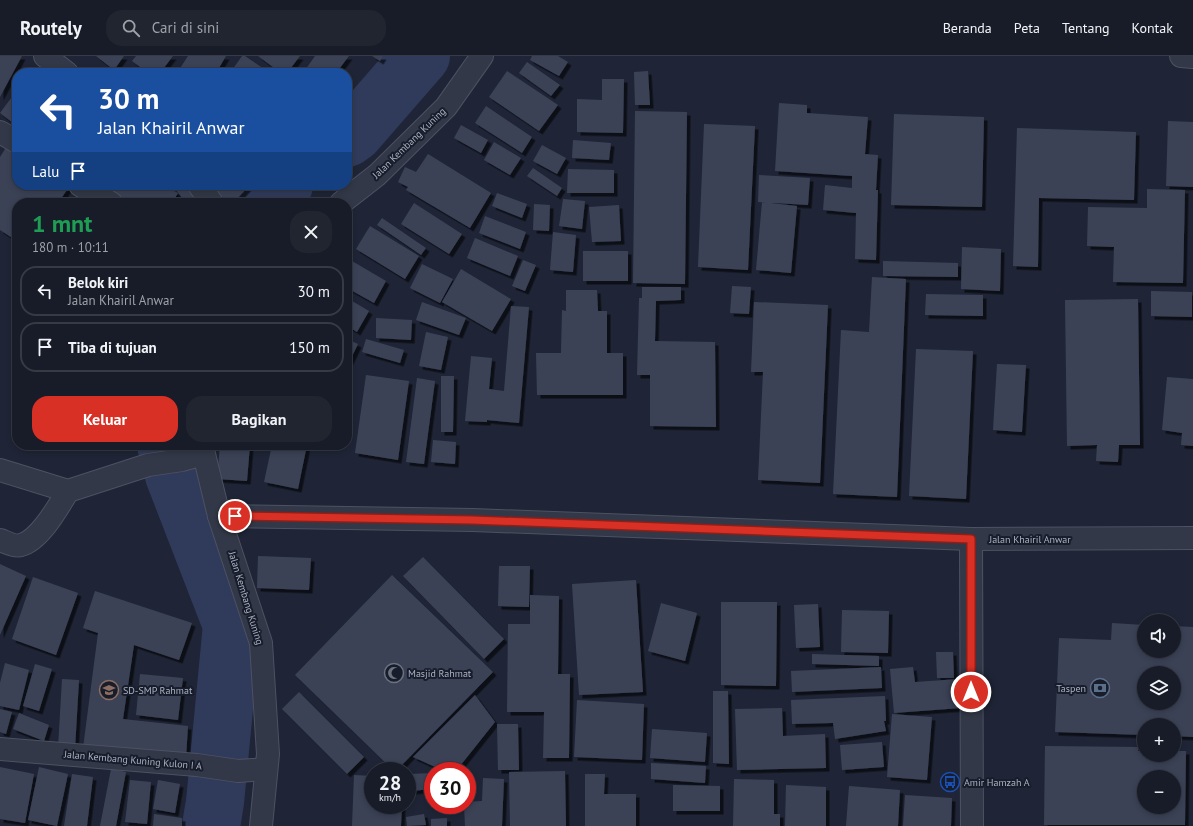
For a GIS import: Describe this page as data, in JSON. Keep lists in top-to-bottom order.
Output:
{
  "streets": {
    "street": ["Jalan Kembang Kuning", "Jalan Khairil Anwar", "Jalan Kembang Kuning Kulon I A"]
  },
  "crossings": [
    ["Jalan Kembang Kuning", "Jalan Khairil Anwar"],
    ["Jalan Kembang Kuning", "Jalan Kembang Kuning Kulon I A"]
  ],
  "places": {
    "mosque": ["Masjid Rahmat"],
    "bank": ["Taspen"],
    "school or university": ["SD-SMP Rahmat"],
    "bus stop": ["Amir Hamzah A"]
  },
  "page": {
    "header": "Routely",
    "search": "Cari di sini",
    "nav": [
      "Beranda",
      "Peta",
      "Tentang",
      "Kontak"
    ],
    "turn": ["30 m", "Jalan Khairil Anwar"],
    "then": "Lalu",
    "heading": ["1 mnt", "180 m · 10:11"],
    "list": [
      {
        "name": "Belok kiri",
        "note": "Jalan Khairil Anwar",
        "value": "30 m"
      },
      {
        "name": "Tiba di tujuan",
        "value": "150 m"
      }
    ],
    "buttons": ["Keluar", "Bagikan"],
    "map_buttons": ["+", "−"],
    "speed": "28 km/h",
    "limit": "30"
  }
}
